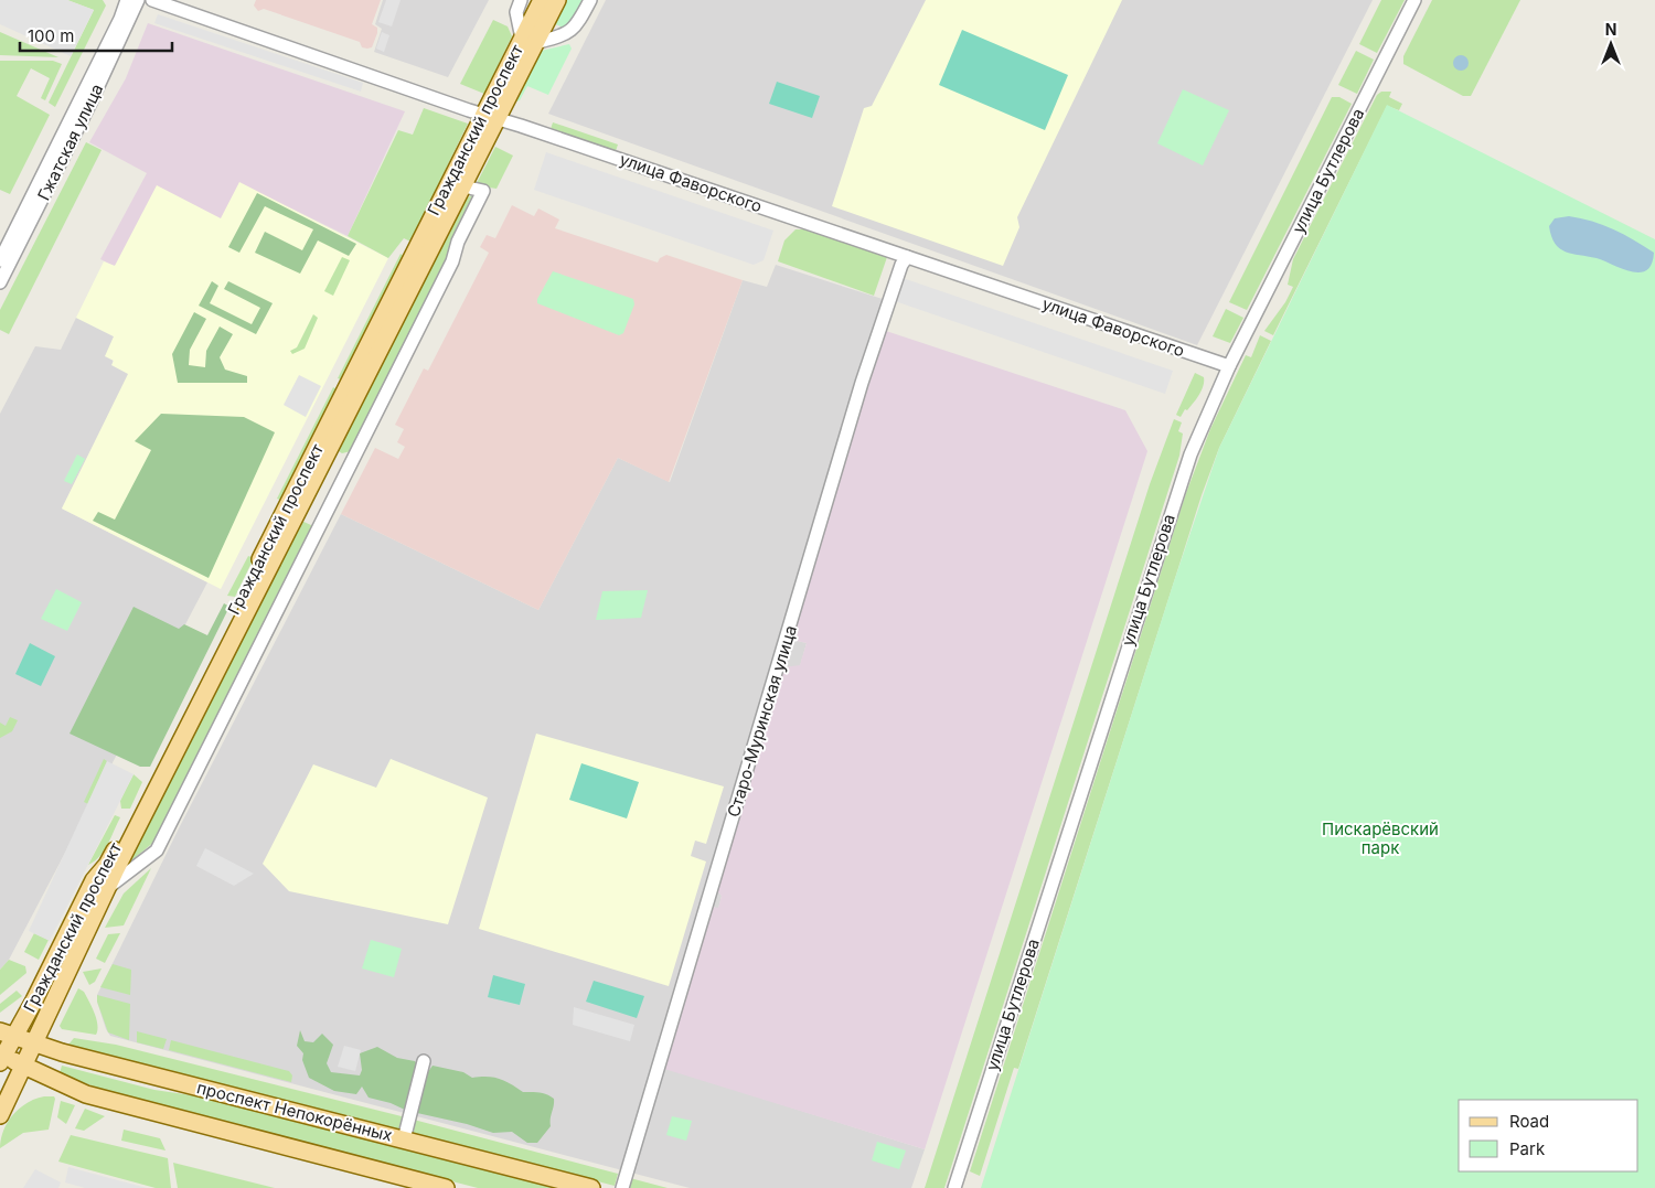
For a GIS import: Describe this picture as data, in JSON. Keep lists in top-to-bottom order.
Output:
{
  "streets": {
    "main road": ["Гражданский проспект", "проспект Непокорённых"],
    "street": [
      "Гжатская улица",
      "улица Бутлерова",
      "улица Фаворского",
      "Старо-Муринская улица"
    ]
  },
  "crossings": [
    ["Гражданский проспект", "улица Фаворского"],
    ["Гражданский проспект", "проспект Непокорённых"],
    ["улица Бутлерова", "улица Фаворского"],
    ["улица Фаворского", "Старо-Муринская улица"]
  ],
  "parks": ["Пискарёвский парк"],
  "legend": ["Road", "Park"],
  "scale_bar": "100 m",
  "north": "top"
}
